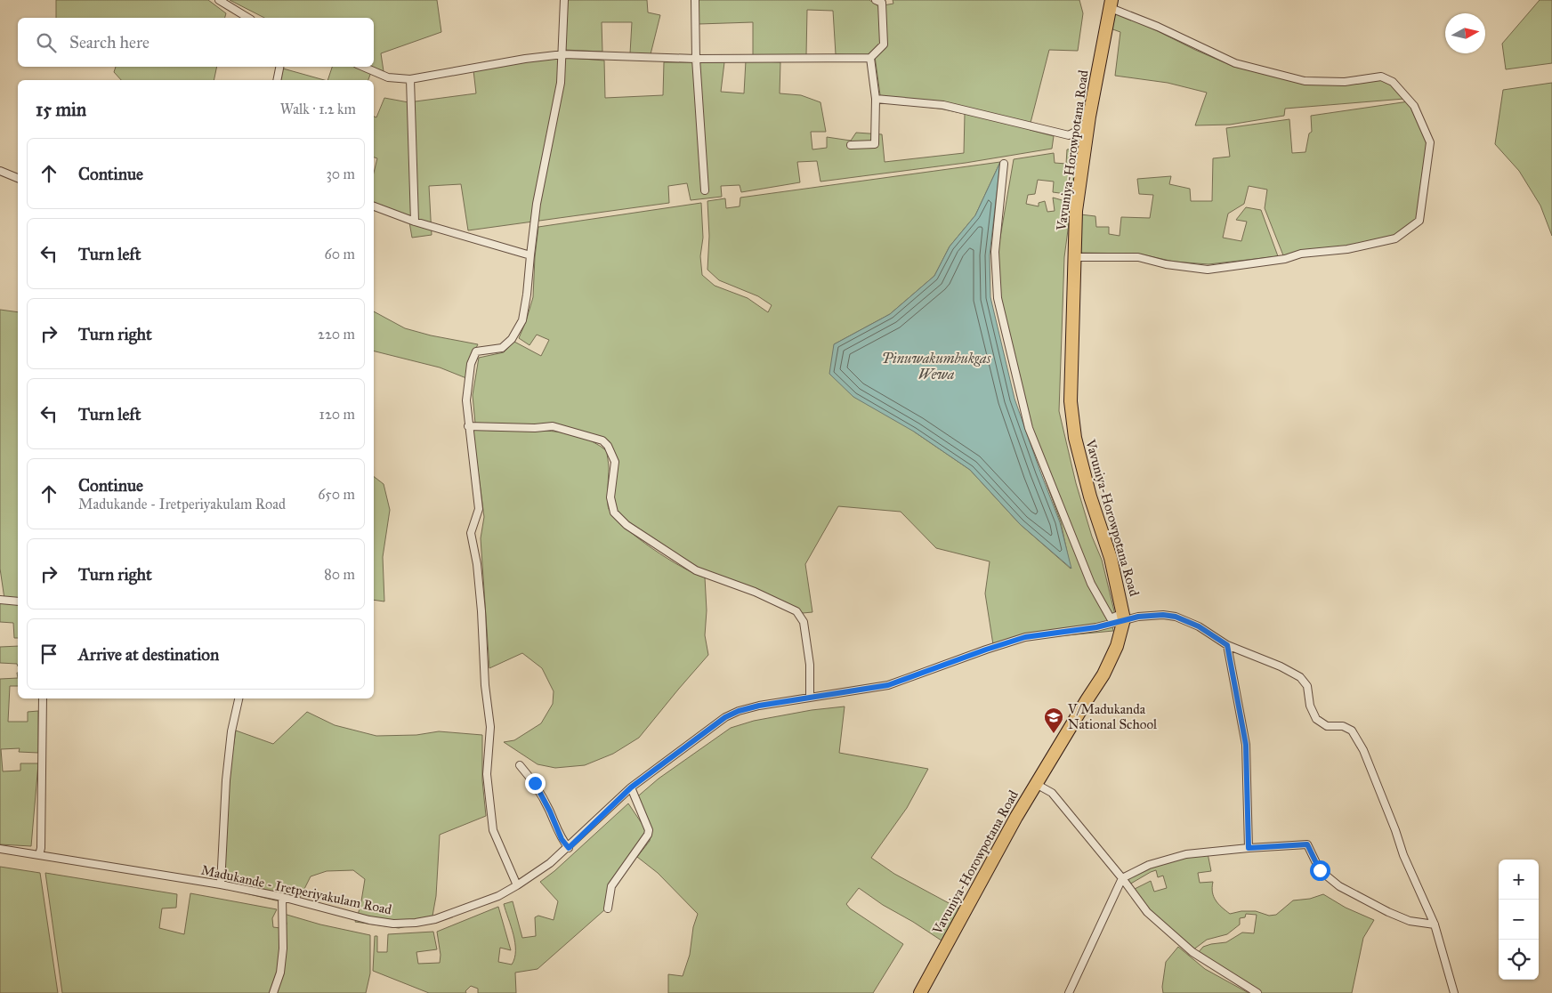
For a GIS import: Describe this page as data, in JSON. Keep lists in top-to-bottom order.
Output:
{
  "streets": {
    "highway": ["Vavuniya-Horowpotana Road"],
    "street": ["Madukande - Iretperiyakulam Road"]
  },
  "crossings": [
    ["Vavuniya-Horowpotana Road", "Madukande - Iretperiyakulam Road"]
  ],
  "water": ["Pinuwakumbukgas Wewa"],
  "places": {
    "school or university": ["V/Madukanda National School"]
  },
  "north": "right",
  "page": {
    "search": "Search here",
    "heading": ["15 min", "Walk · 1.2 km"],
    "list": [
      ["Continue", "30 m"],
      ["Turn left", "60 m"],
      ["Turn right", "220 m"],
      ["Turn left", "120 m"],
      ["Continue", "Madukande - Iretperiyakulam Road", "650 m"],
      ["Turn right", "80 m"],
      "Arrive at destination"
    ],
    "map_buttons": ["+", "−"]
  }
}
